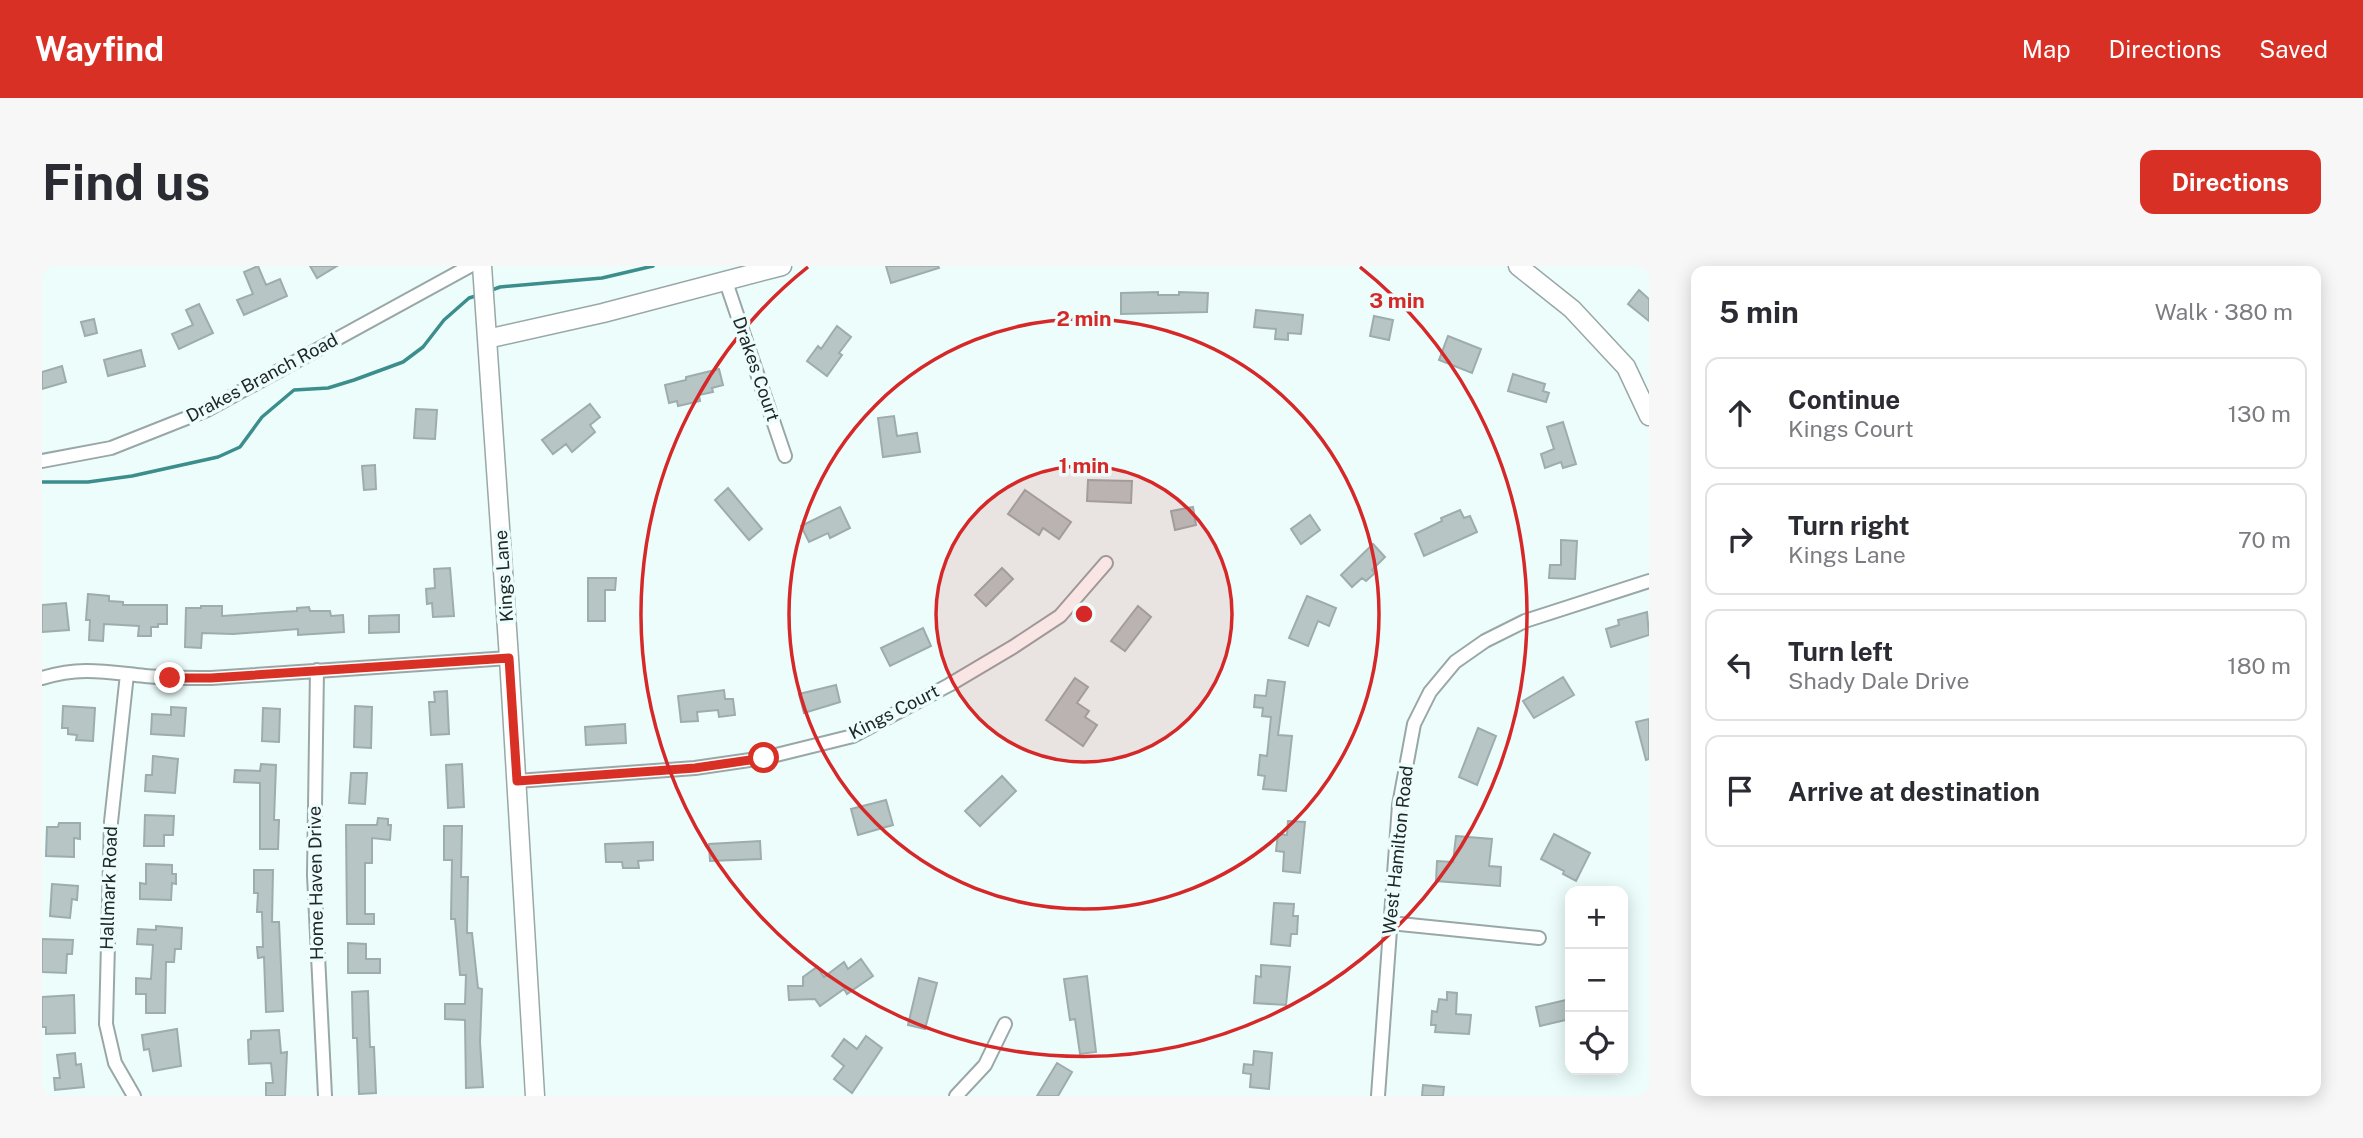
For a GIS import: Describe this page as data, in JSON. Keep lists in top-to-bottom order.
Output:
{
  "streets": {
    "street": [
      "Drakes Court",
      "Drakes Branch Road",
      "Kings Lane",
      "Kings Court",
      "West Hamilton Road",
      "Home Haven Drive",
      "Hallmark Road"
    ]
  },
  "crossings": [
    ["Kings Lane", "Kings Court"]
  ],
  "page": {
    "header": "Wayfind",
    "nav": ["Map", "Directions", "Saved"],
    "buttons": "Directions",
    "title": "Find us",
    "heading": ["5 min", "Walk · 380 m"],
    "list": [
      ["Continue", "Kings Court", "130 m"],
      ["Turn right", "Kings Lane", "70 m"],
      ["Turn left", "Shady Dale Drive", "180 m"],
      "Arrive at destination"
    ],
    "map_buttons": ["+", "−"]
  },
  "rings": ["3 min", "2 min", "1 min"]
}
